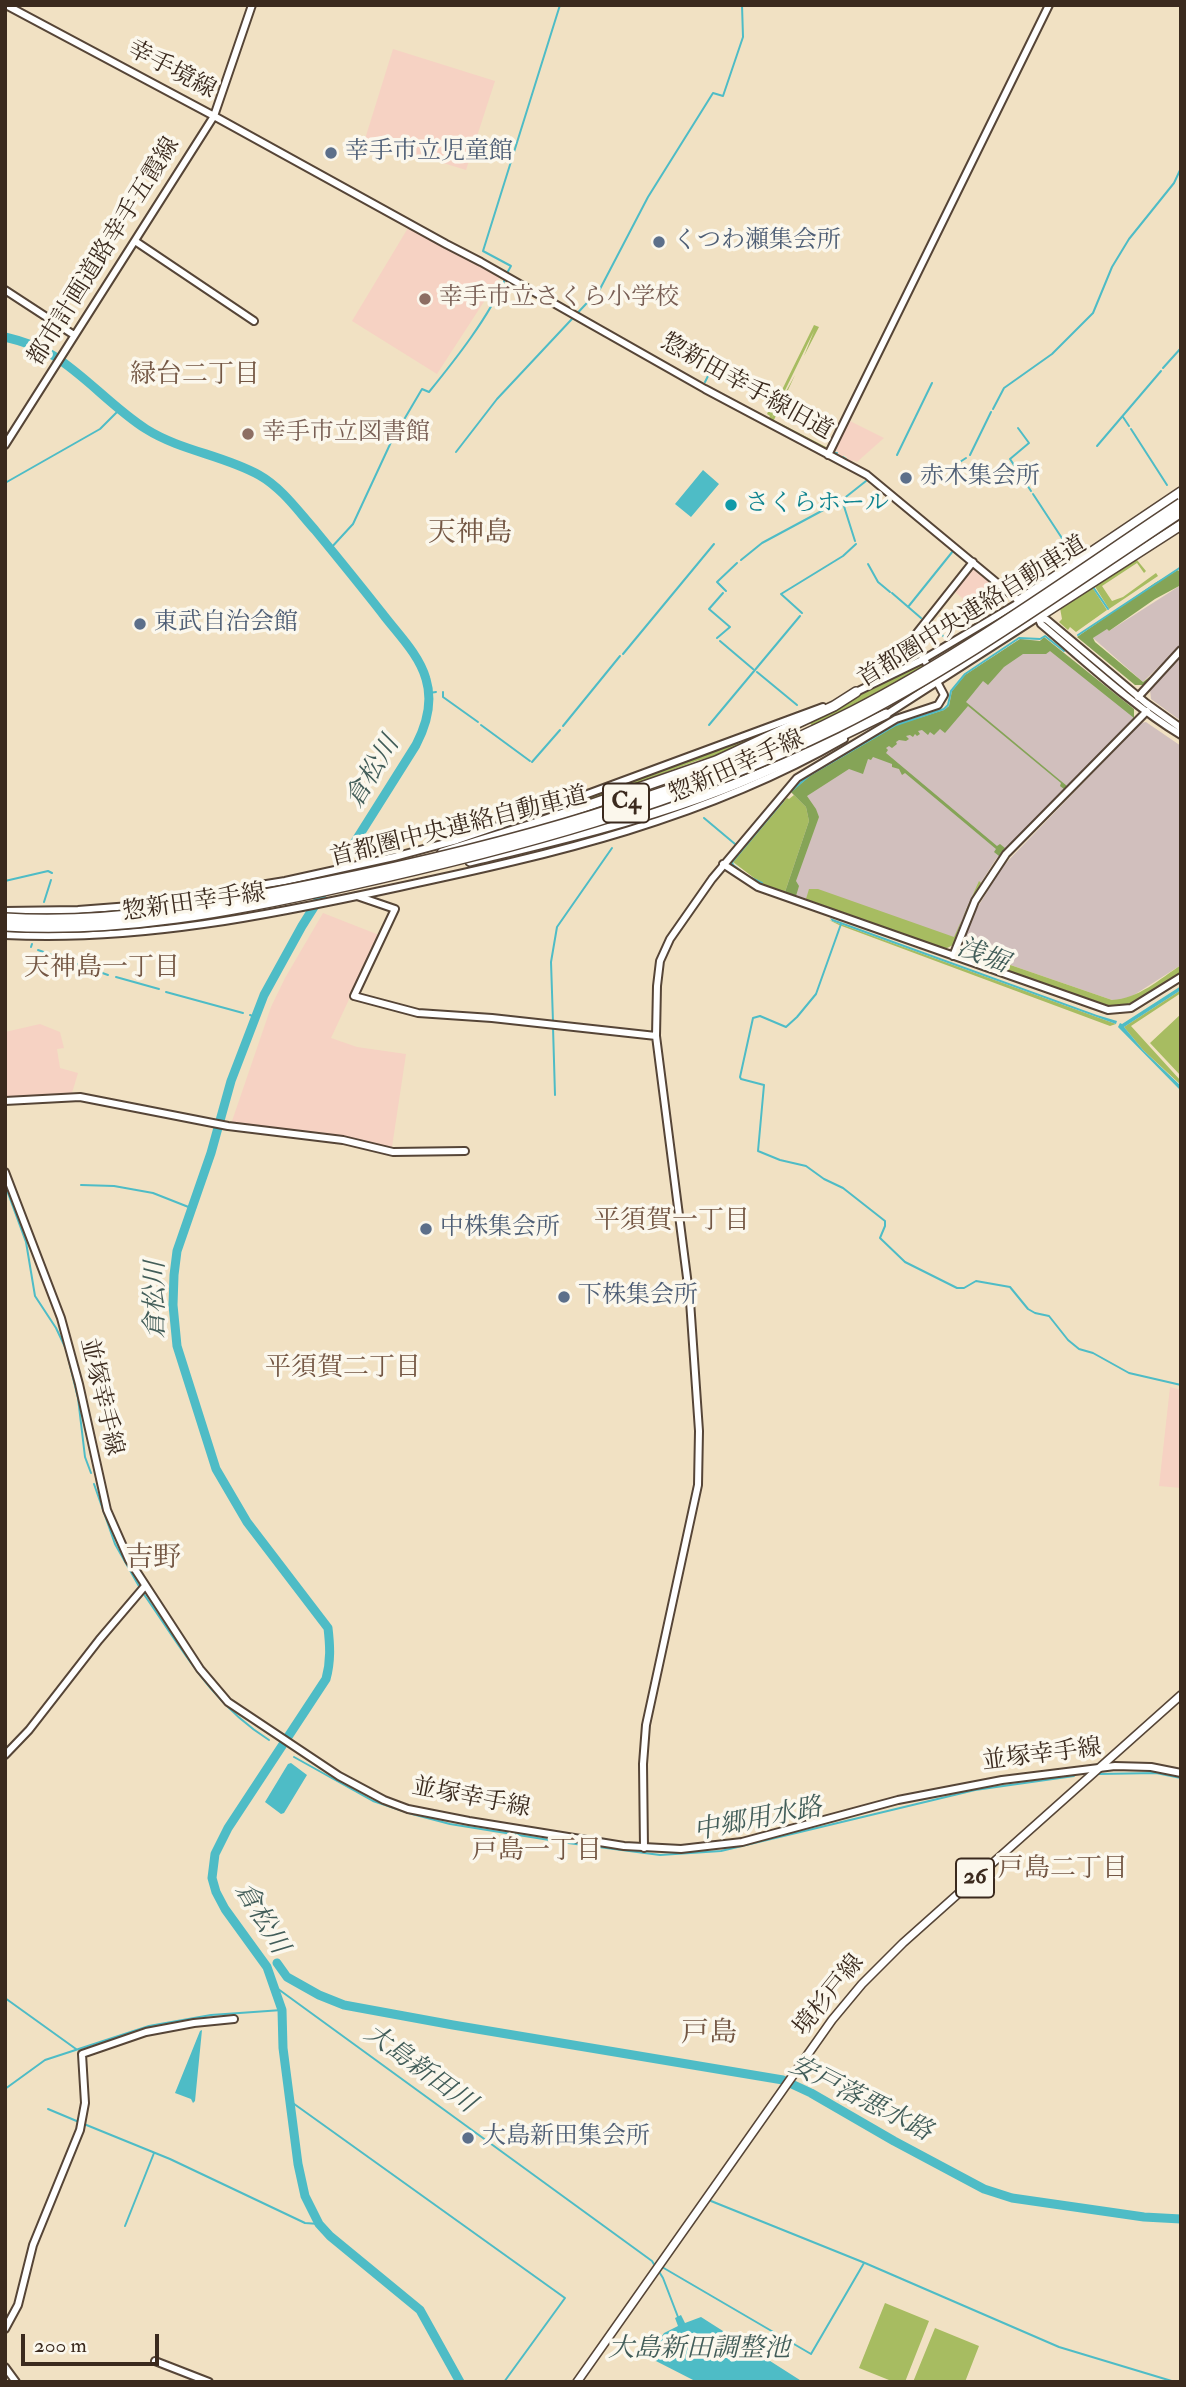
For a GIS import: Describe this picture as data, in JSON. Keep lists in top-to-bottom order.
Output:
{
  "streets": {
    "highway": ["首都圏中央連絡自動車道", "C4"],
    "main road": ["26", "境杉戸線"],
    "street": [
      "幸手境線",
      "都市計画道路幸手五霞線",
      "惣新田幸手線旧道",
      "惣新田幸手線",
      "並塚幸手線"
    ]
  },
  "crossings": [
    ["幸手境線", "都市計画道路幸手五霞線"],
    ["幸手境線", "惣新田幸手線旧道"],
    ["都市計画道路幸手五霞線", "惣新田幸手線旧道"],
    ["惣新田幸手線旧道", "惣新田幸手線"],
    ["並塚幸手線", "境杉戸線"]
  ],
  "districts": [
    "緑台二丁目",
    "天神島",
    "天神島一丁目",
    "平須賀一丁目",
    "平須賀二丁目",
    "吉野",
    "戸島一丁目",
    "戸島二丁目",
    "戸島"
  ],
  "water": [
    "倉松川",
    "浅堀",
    "中郷用水路",
    "大島新田川",
    "安戸落悪水路",
    "大島新田調整池"
  ],
  "places": [
    "幸手市立児童館",
    "くつわ瀬集会所",
    "幸手市立さくら小学校",
    "幸手市立図書館",
    "赤木集会所",
    "さくらホール",
    "東武自治会館",
    "中株集会所",
    "下株集会所",
    "大島新田集会所"
  ],
  "scale_bar": "200 m"
}
